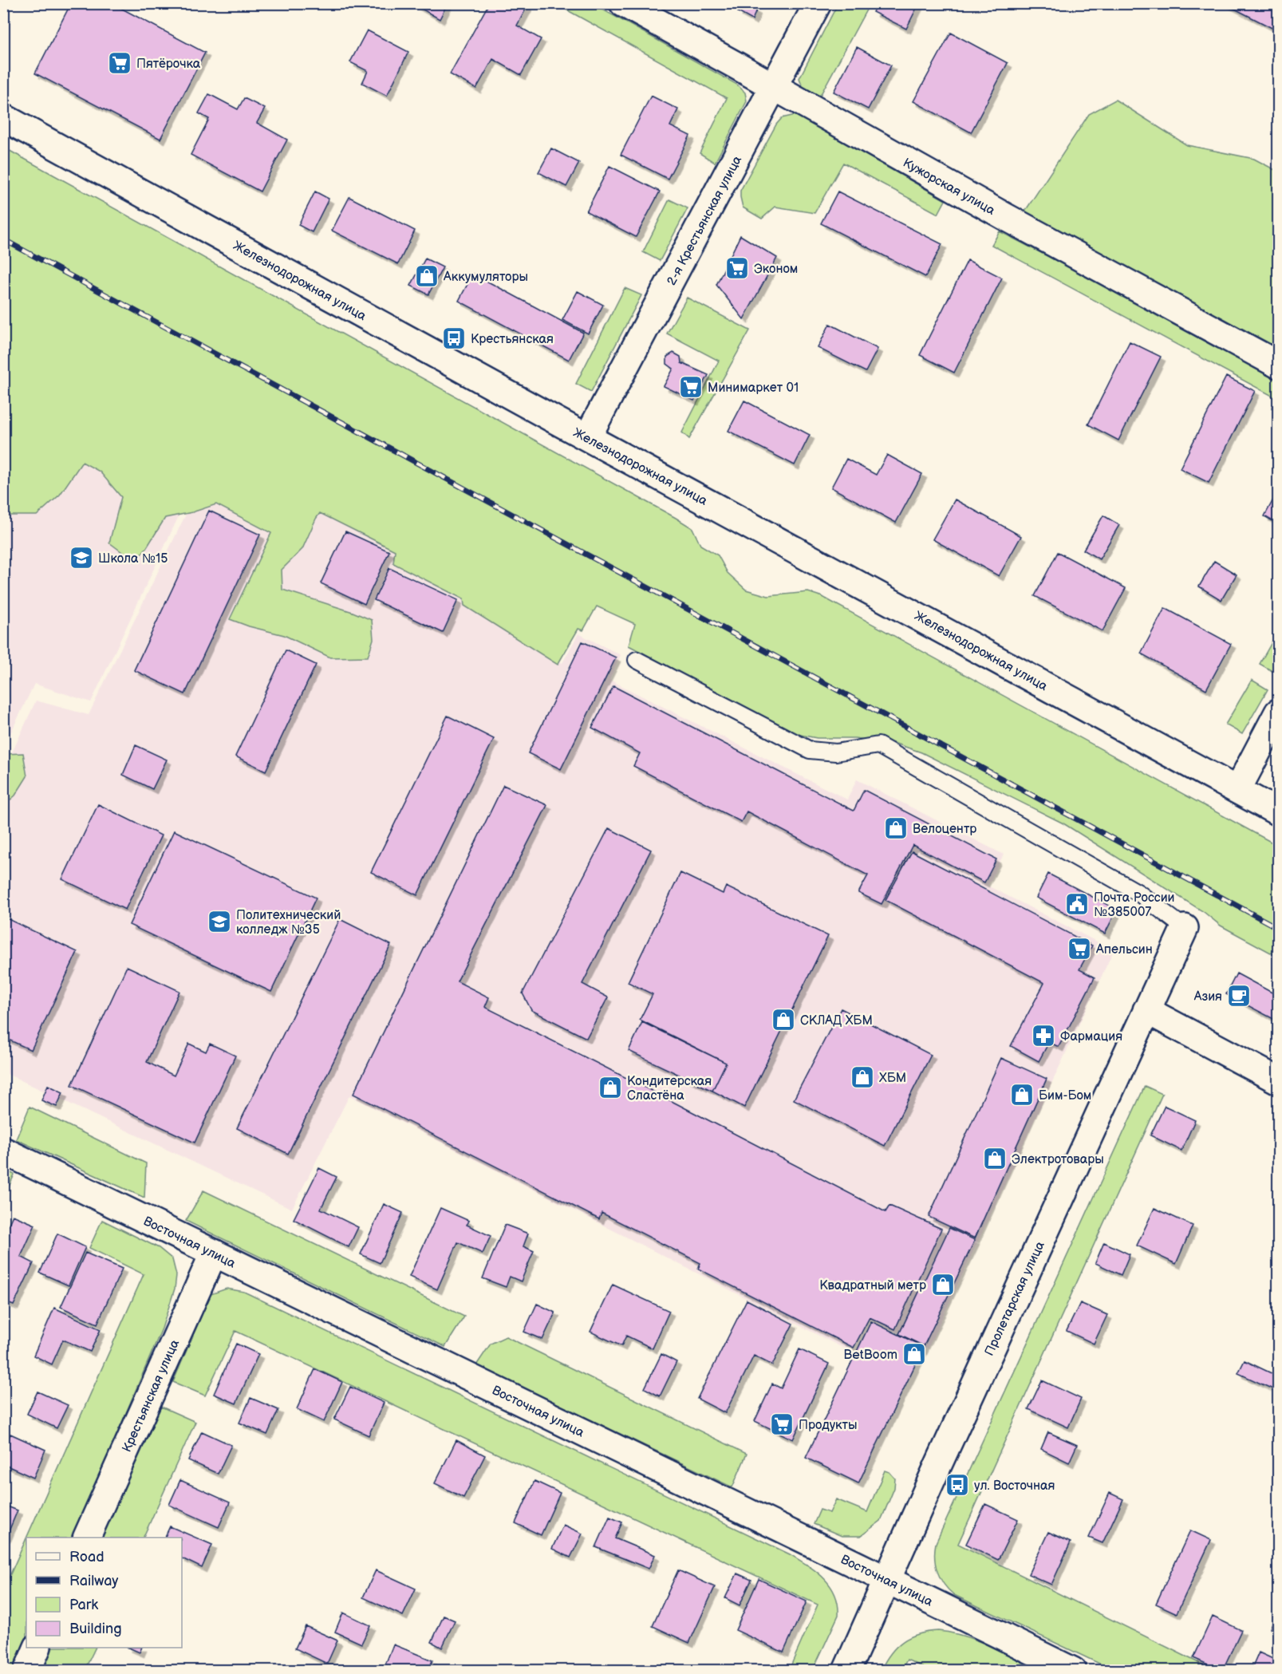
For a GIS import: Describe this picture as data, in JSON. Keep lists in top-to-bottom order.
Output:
{
  "streets": {
    "street": [
      "Кужорская улица",
      "2-я Крестьянская улица",
      "Железнодорожная улица",
      "Восточная улица",
      "Пролетарская улица",
      "Крестьянская улица"
    ]
  },
  "crossings": [
    ["Кужорская улица", "2-я Крестьянская улица"],
    ["2-я Крестьянская улица", "Железнодорожная улица"],
    ["Восточная улица", "Пролетарская улица"],
    ["Восточная улица", "Крестьянская улица"]
  ],
  "places": {
    "supermarket": [
      "Пятёрочка",
      "Эконом",
      "Минимаркет 01",
      "Апельсин",
      "Продукты"
    ],
    "shop": [
      "Аккумуляторы",
      "Велоцентр",
      "СКЛАД ХБМ",
      "ХБМ",
      "Кондитерская Сластёна",
      "Бим-Бом",
      "Электротовары",
      "Квадратный метр",
      "BetBoom"
    ],
    "bus stop": ["Крестьянская", "ул. Восточная"],
    "school or university": ["Школа №15", "Политехнический колледж №35"],
    "public building": ["Почта России №385007"],
    "cafe": ["Азия"],
    "pharmacy": ["Фармация"]
  },
  "legend": [
    "Road",
    "Railway",
    "Park",
    "Building"
  ]
}
